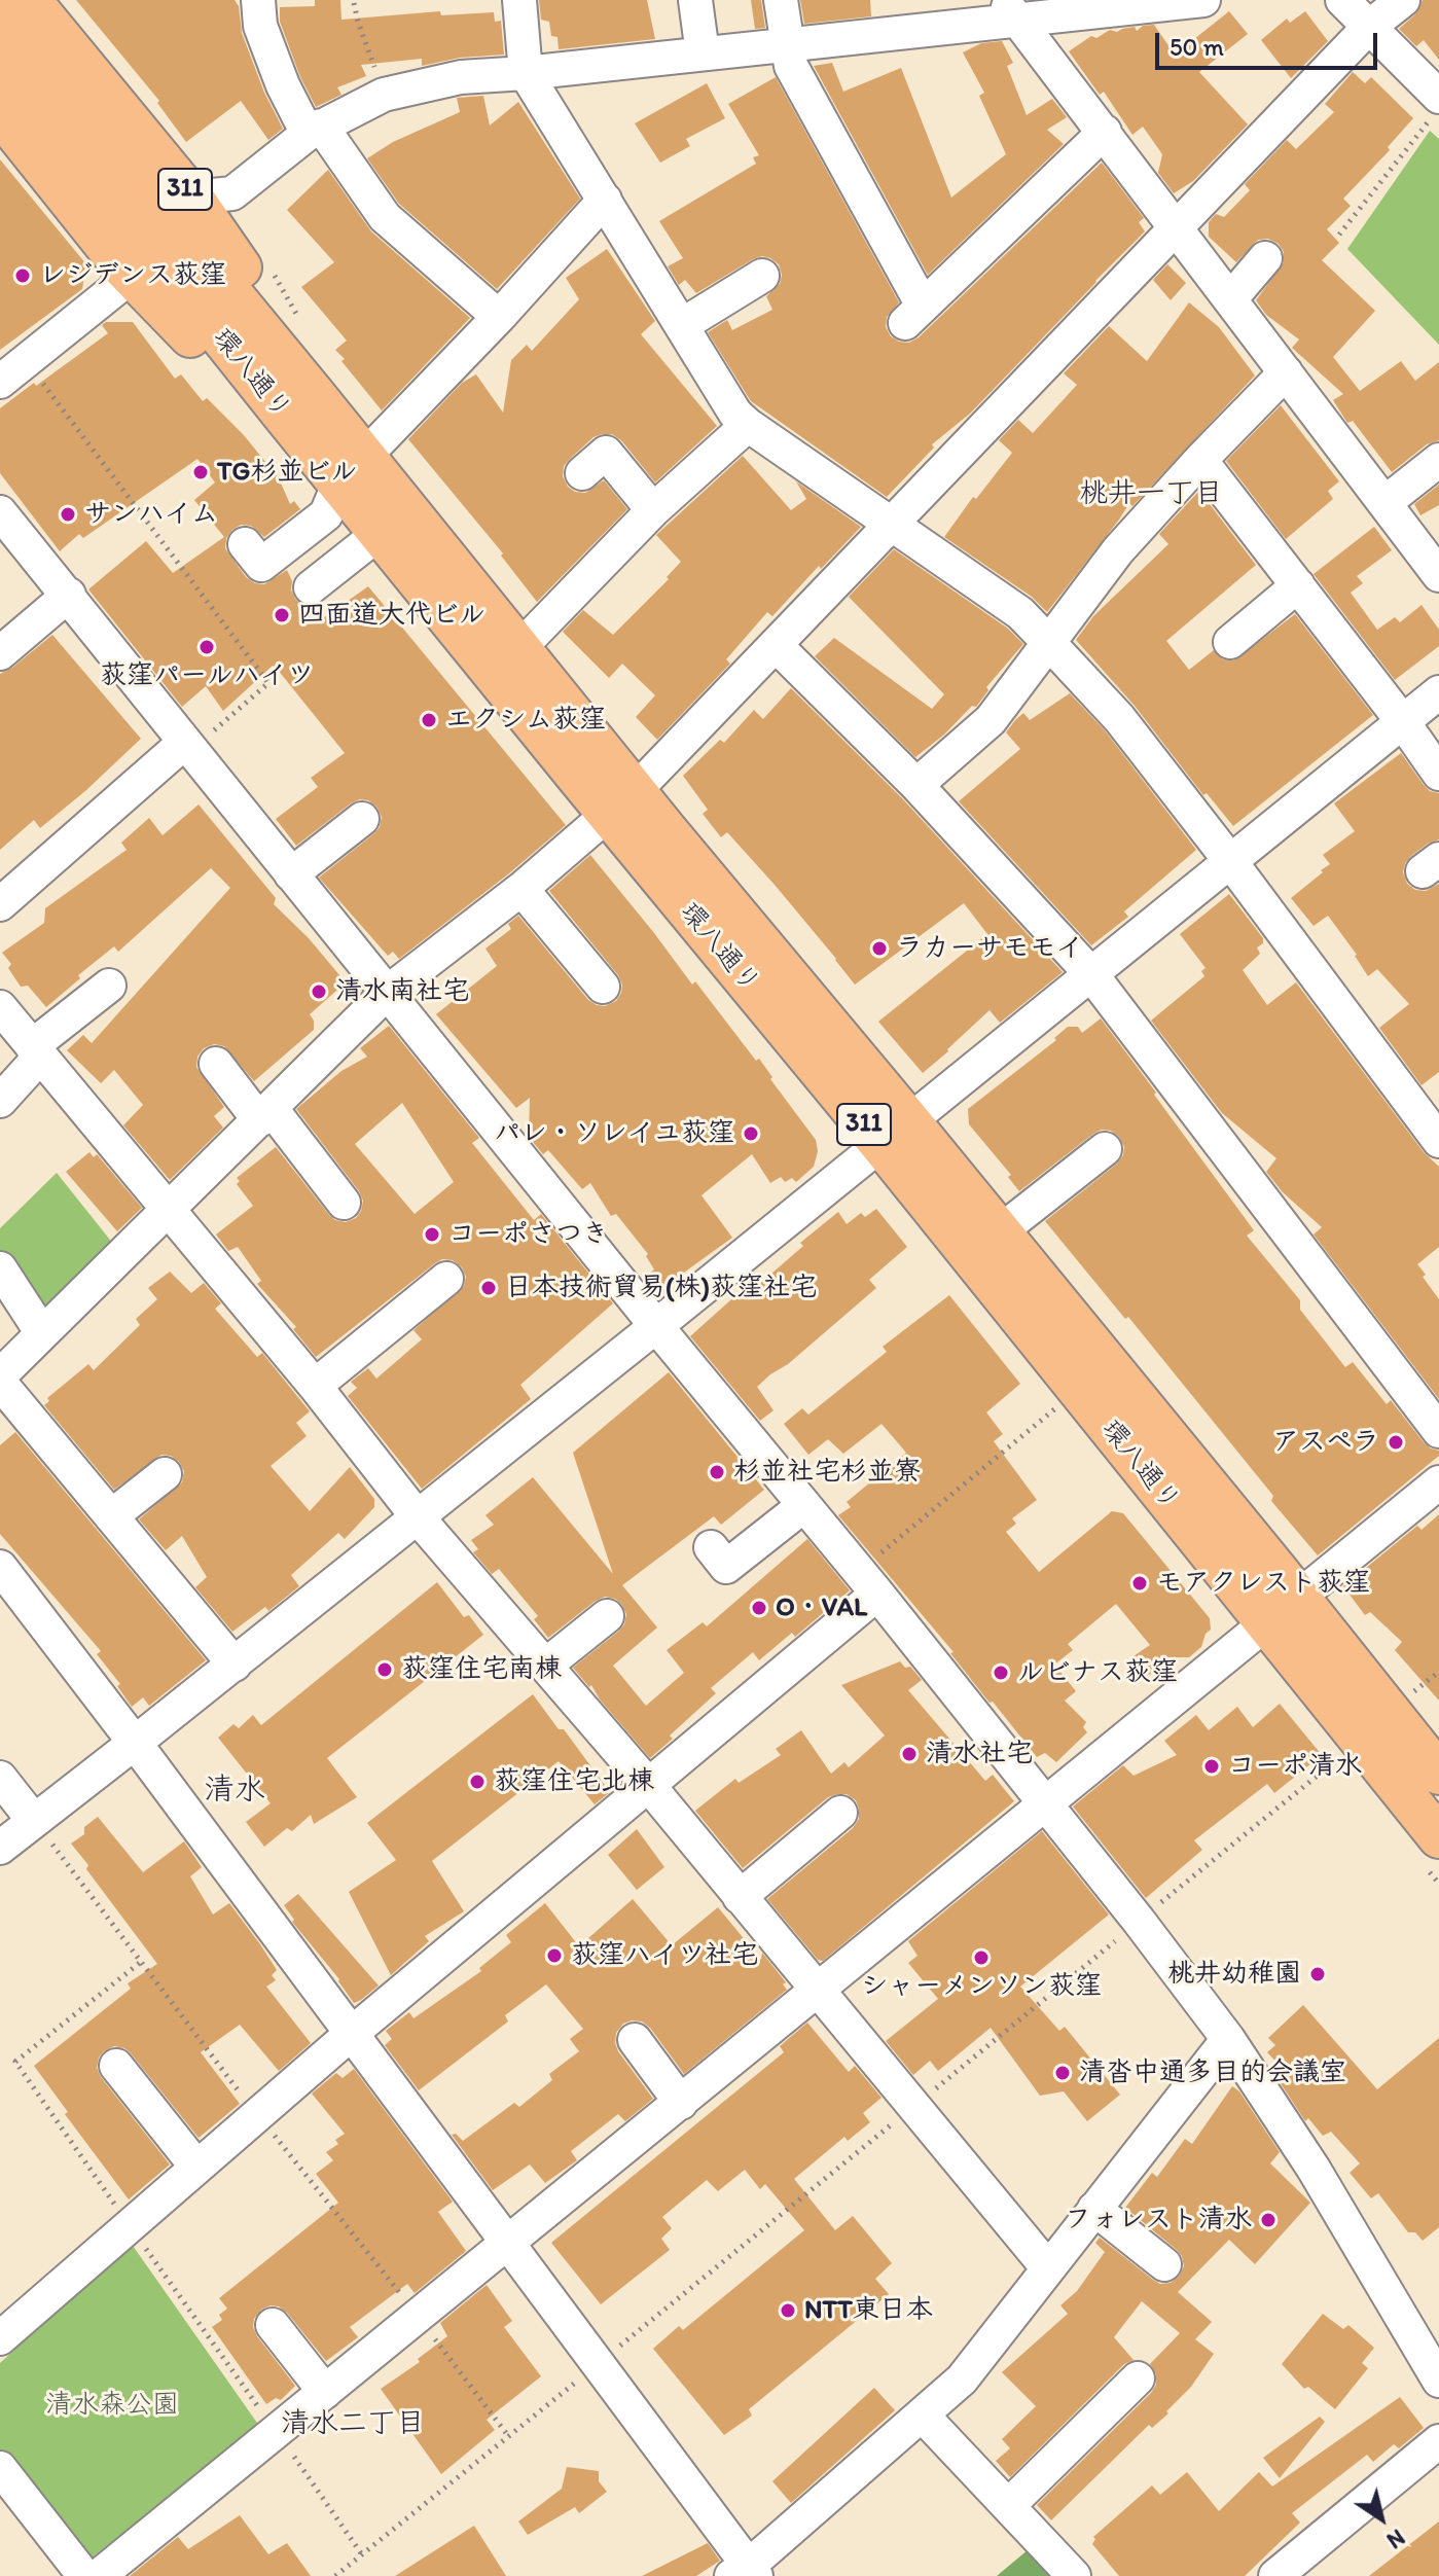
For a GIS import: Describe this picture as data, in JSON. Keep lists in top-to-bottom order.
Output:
{
  "streets": {
    "main road": ["311", "環八通り"]
  },
  "crossings": [
    ["311", "環八通り"]
  ],
  "districts": ["桃井一丁目", "清水", "清水二丁目"],
  "parks": ["清水森公園"],
  "places": [
    "レジデンス荻窪",
    "TG杉並ビル",
    "サンハイム",
    "四面道大代ビル",
    "荻窪パールハイツ",
    "エクシム荻窪",
    "ラカーサモモイ",
    "清水南社宅",
    "パレ・ソレイユ荻窪",
    "コーポさつき",
    "日本技術貿易(株)荻窪社宅",
    "アスペラ",
    "杉並社宅杉並寮",
    "モアクレスト荻窪",
    "O・VAL",
    "荻窪住宅南棟",
    "ルビナス荻窪",
    "清水社宅",
    "コーポ清水",
    "荻窪住宅北棟",
    "荻窪ハイツ社宅",
    "シャーメンソン荻窪",
    "桃井幼稚園",
    "清沓中通多目的会議室",
    "フォレスト清水",
    "NTT東日本"
  ],
  "scale_bar": "50 m",
  "north": "bottom right"
}
